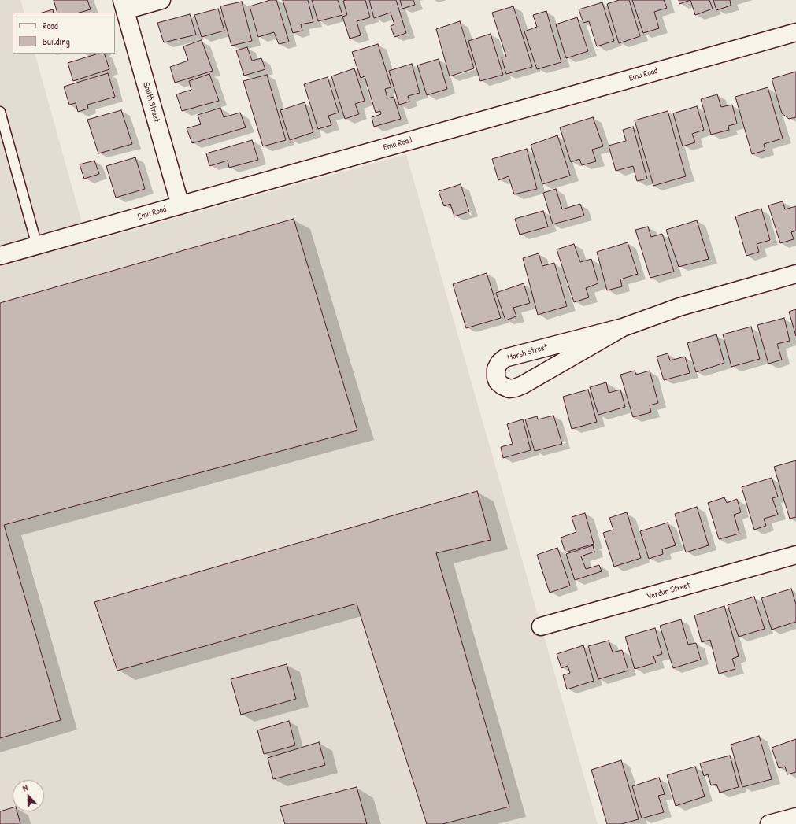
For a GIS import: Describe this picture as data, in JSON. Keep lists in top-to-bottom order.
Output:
{
  "streets": {
    "street": [
      "Emu Road",
      "Smith Street",
      "Marsh Street",
      "Verdun Street"
    ]
  },
  "crossings": [
    ["Emu Road", "Smith Street"]
  ],
  "legend": ["Road", "Building"],
  "north": "top"
}
